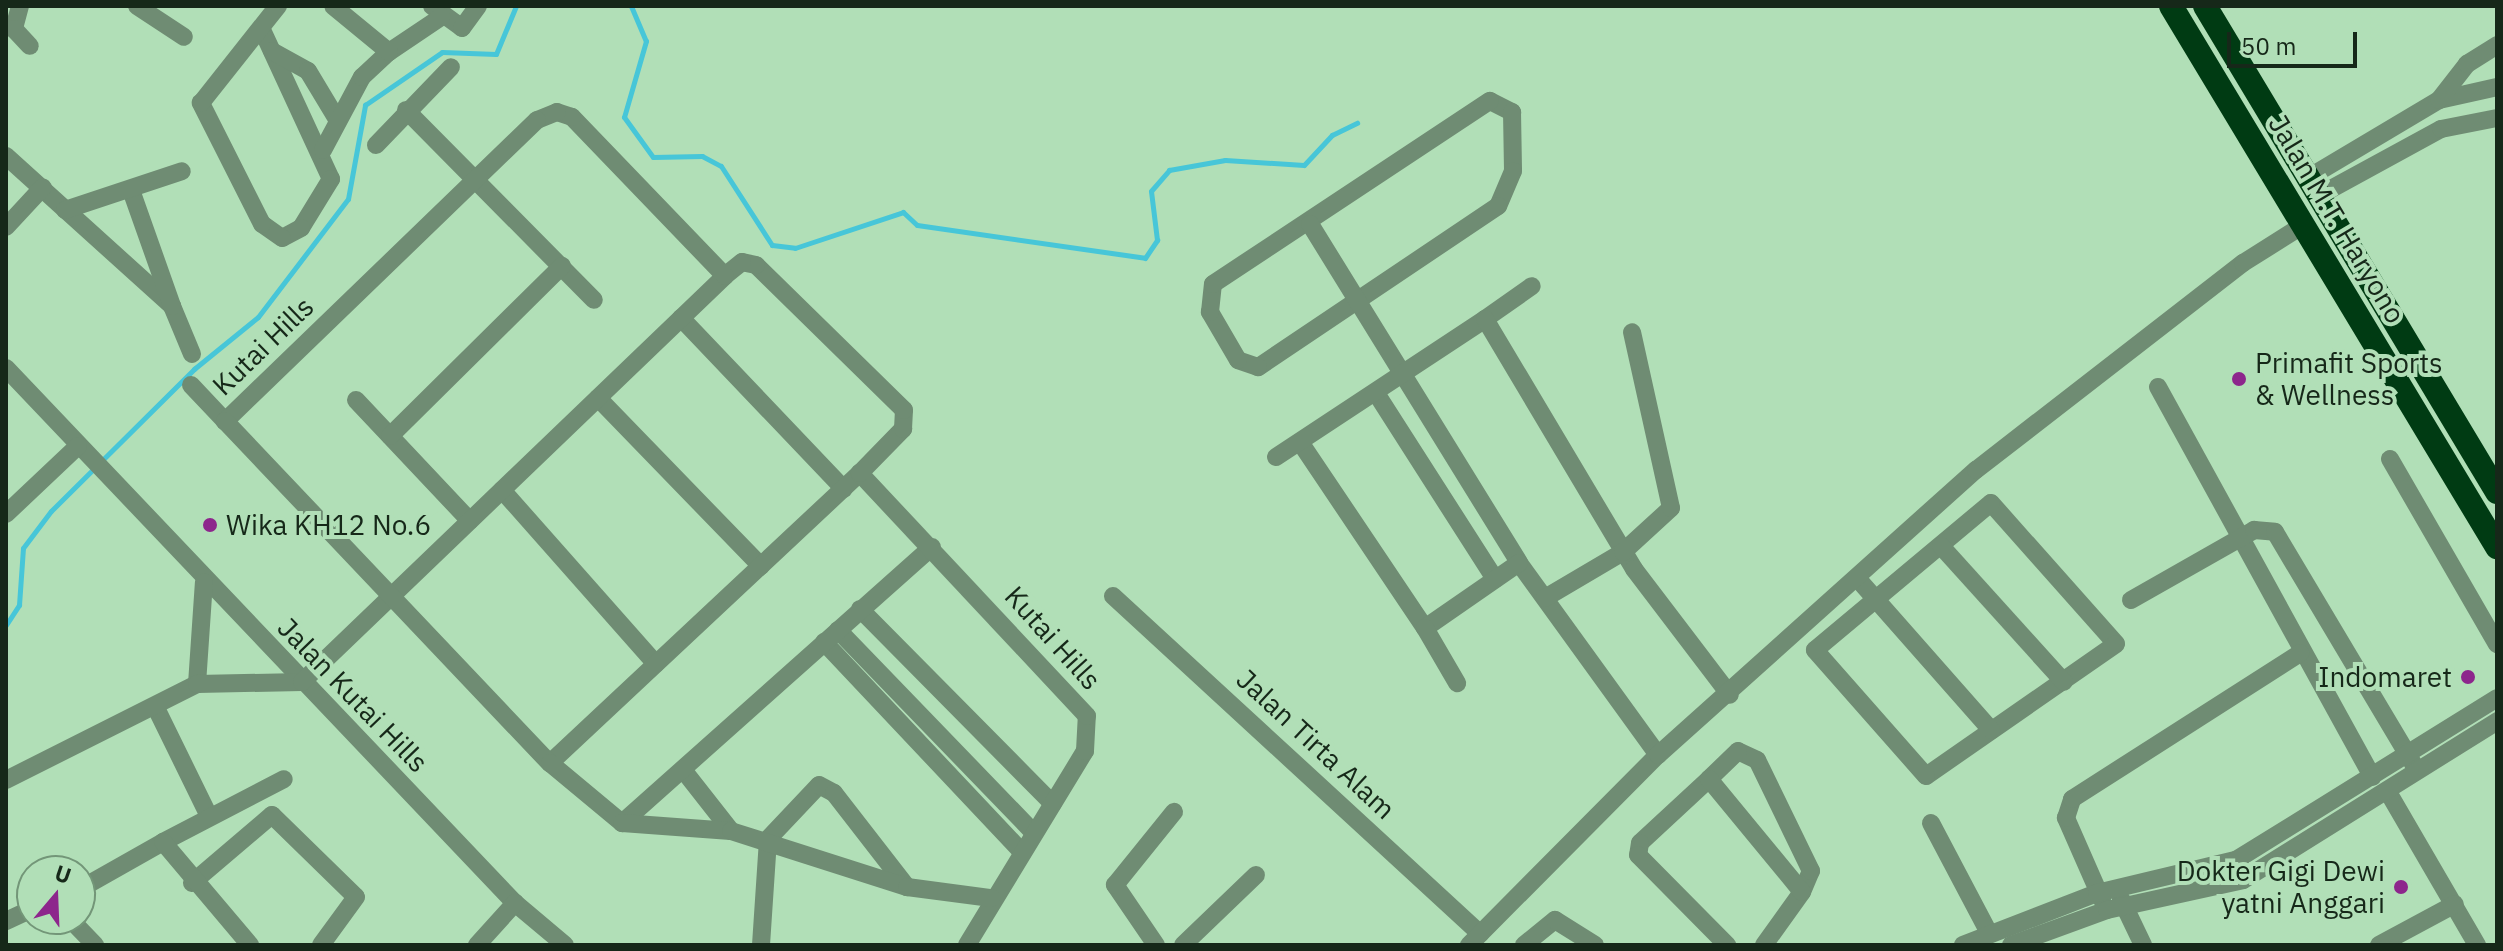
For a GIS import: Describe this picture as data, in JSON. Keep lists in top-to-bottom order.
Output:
{
  "streets": {
    "highway": ["Jalan M.T. Haryono"],
    "street": ["Kutai Hills", "Jalan Kutai Hills", "Jalan Tirta Alam"]
  },
  "places": [
    "Primafit Sports & Wellness",
    "Wika KH12 No.6",
    "Indomaret",
    "Dokter Gigi Dewi yatni Anggari"
  ],
  "scale_bar": "50 m",
  "north": "top"
}
